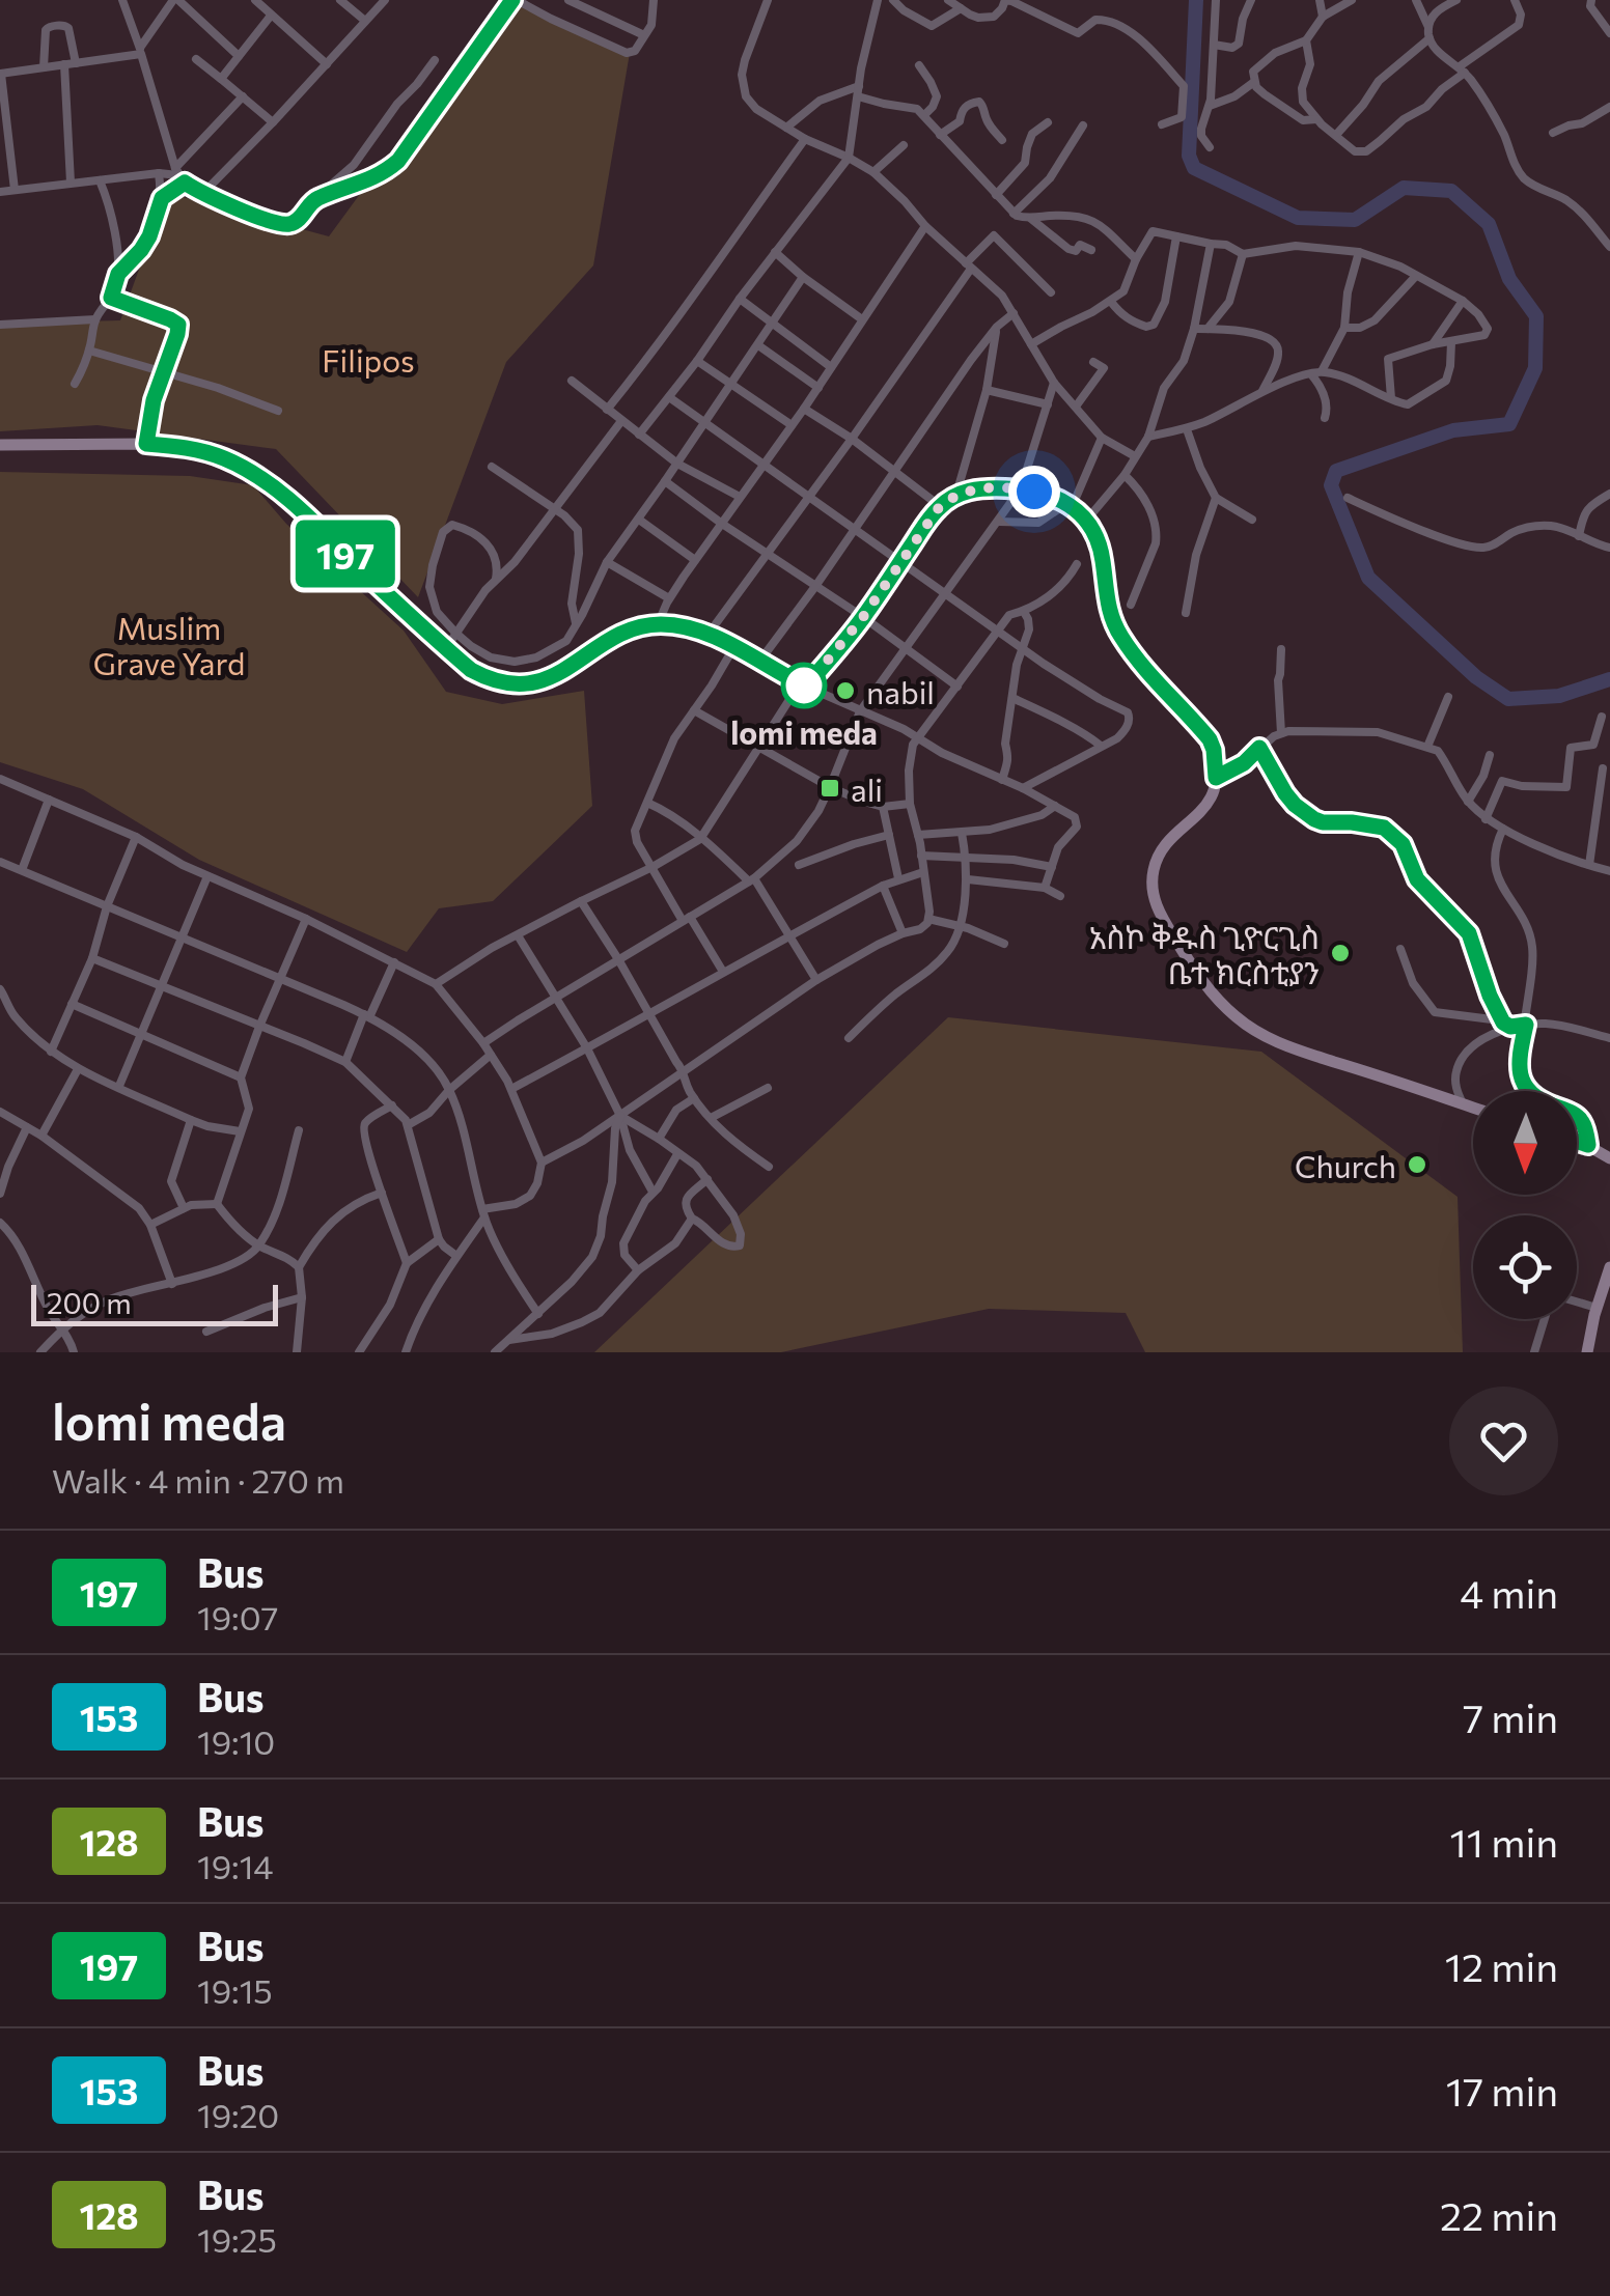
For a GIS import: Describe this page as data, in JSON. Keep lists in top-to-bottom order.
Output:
{
  "parks": ["Filipos", "Muslim Grave Yard"],
  "places": {
    "other": [
      "lomi meda",
      "nabil",
      "አስኮ ቅዱስ ጊዮርጊስ ቤተ ክርስቲያን",
      "Church"
    ],
    "transit": ["ali"]
  },
  "lines": ["bus line 197"],
  "scale_bar": "200 m",
  "north": "bottom",
  "page": {
    "on_map": "197",
    "scale": "200 m",
    "heading": ["lomi meda", "Walk · 4 min · 270 m"],
    "list": [
      {
        "mark": "197",
        "name": "Bus",
        "note": "19:07",
        "value": "4 min"
      },
      {
        "mark": "153",
        "name": "Bus",
        "note": "19:10",
        "value": "7 min"
      },
      {
        "mark": "128",
        "name": "Bus",
        "note": "19:14",
        "value": "11 min"
      },
      {
        "mark": "197",
        "name": "Bus",
        "note": "19:15",
        "value": "12 min"
      },
      {
        "mark": "153",
        "name": "Bus",
        "note": "19:20",
        "value": "17 min"
      },
      {
        "mark": "128",
        "name": "Bus",
        "note": "19:25",
        "value": "22 min"
      }
    ]
  }
}
